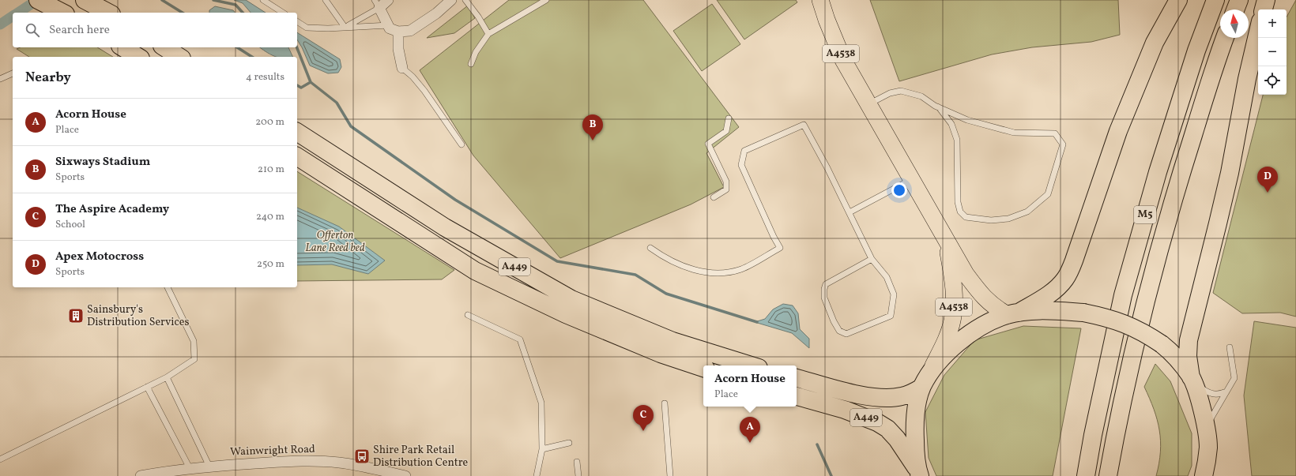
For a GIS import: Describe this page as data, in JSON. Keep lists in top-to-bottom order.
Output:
{
  "streets": {
    "highway": ["M5", "A449"],
    "main road": ["A4538"],
    "street": ["Wainwright Road"]
  },
  "parks": ["Offerton Lane Reed bed"],
  "places": {
    "building": ["Sainsbury's Distribution Services"],
    "bus stop": ["Shire Park Retail Distribution Centre"]
  },
  "north": "top",
  "page": {
    "map_buttons": ["+", "−"],
    "search": "Search here",
    "heading": ["Nearby", "4 results"],
    "list": [
      {
        "mark": "A",
        "name": "Acorn House",
        "note": "Place",
        "value": "200 m"
      },
      {
        "mark": "B",
        "name": "Sixways Stadium",
        "note": "Sports",
        "value": "210 m"
      },
      {
        "mark": "C",
        "name": "The Aspire Academy",
        "note": "School",
        "value": "240 m"
      },
      {
        "mark": "D",
        "name": "Apex Motocross",
        "note": "Sports",
        "value": "250 m"
      }
    ],
    "pins": [
      "B",
      "D",
      "C",
      "A"
    ],
    "popup": ["Acorn House", "Place"]
  }
}
